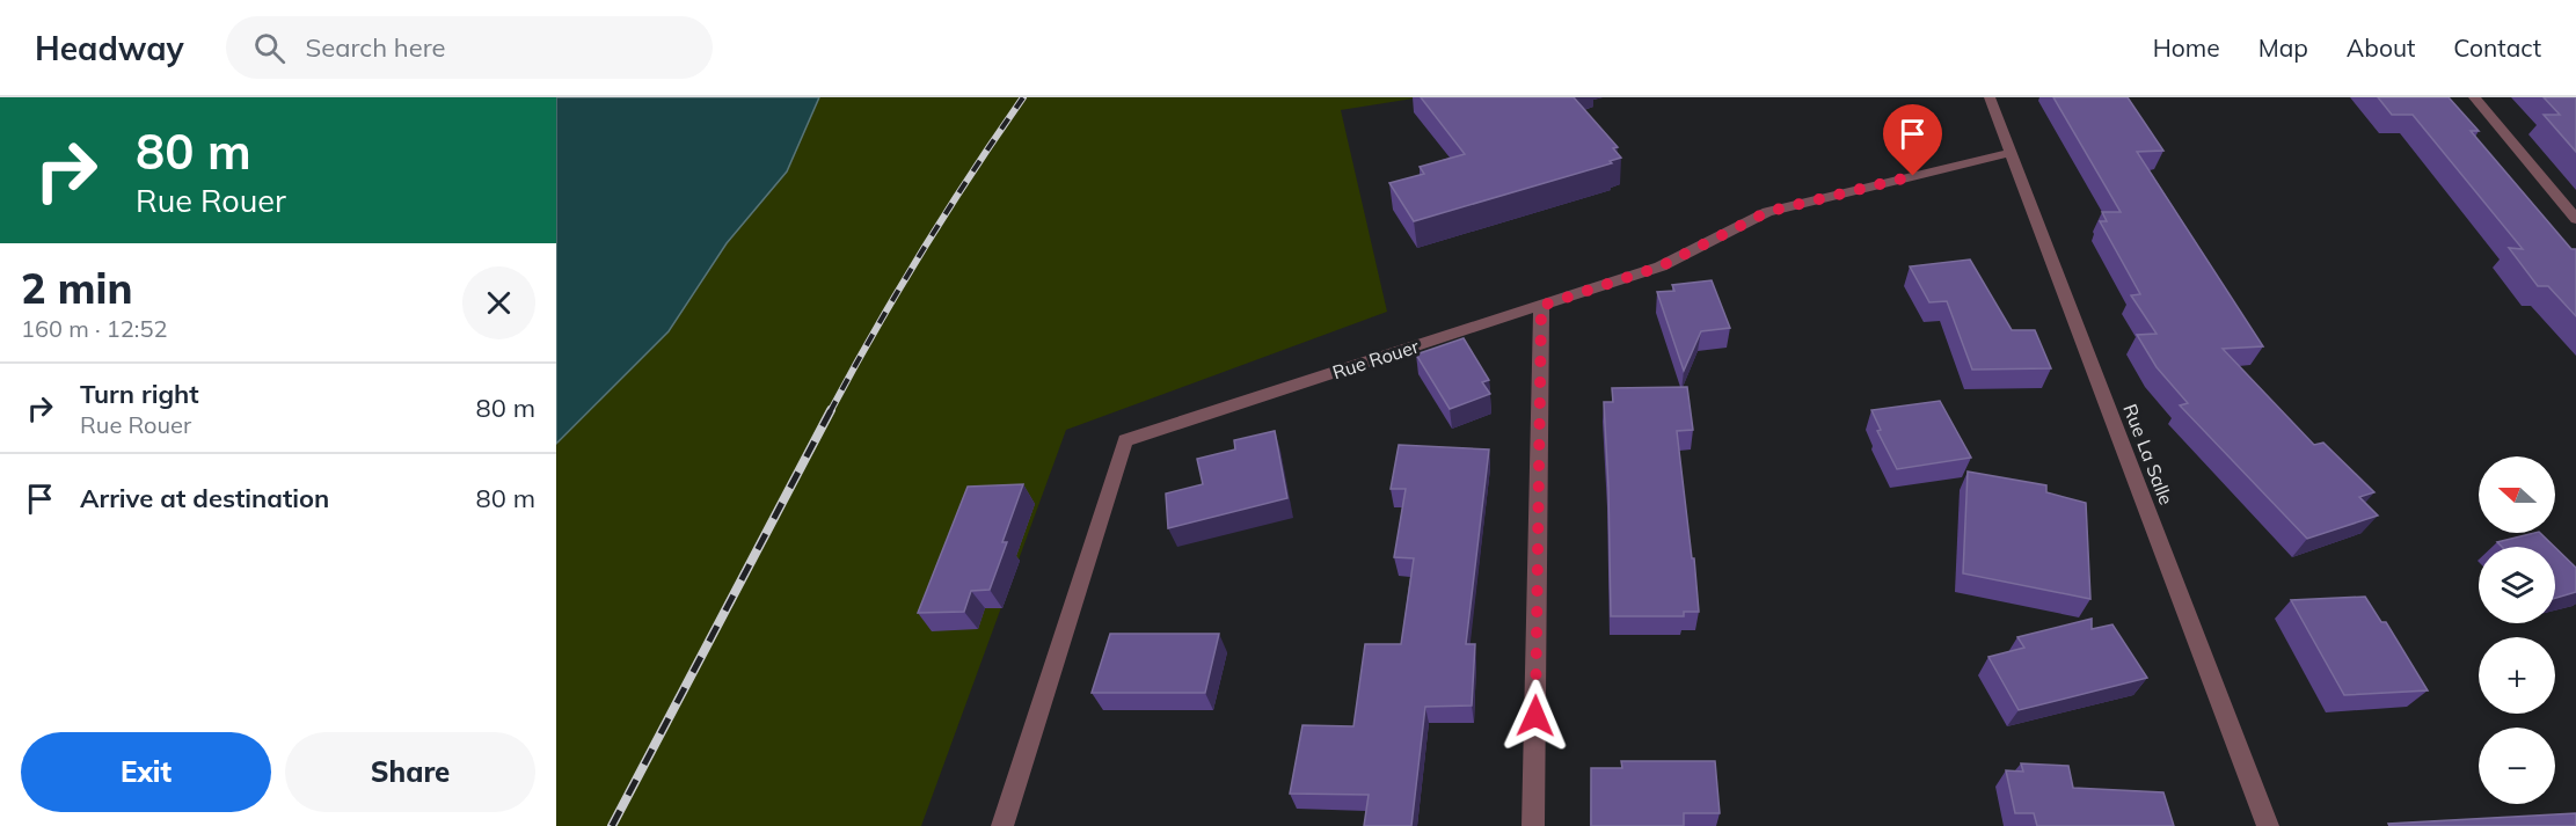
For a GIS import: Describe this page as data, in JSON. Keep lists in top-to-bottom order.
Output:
{
  "streets": {
    "street": ["Rue Rouer", "Rue La Salle"]
  },
  "crossings": [
    ["Rue Rouer", "Rue La Salle"]
  ],
  "north": "left",
  "page": {
    "header": "Headway",
    "search": "Search here",
    "nav": [
      "Home",
      "Map",
      "About",
      "Contact"
    ],
    "turn": ["80 m", "Rue Rouer"],
    "heading": ["2 min", "160 m · 12:52"],
    "list": [
      {
        "name": "Turn right",
        "note": "Rue Rouer",
        "value": "80 m"
      },
      {
        "name": "Arrive at destination",
        "value": "80 m"
      }
    ],
    "map_buttons": ["+", "−"],
    "buttons": ["Exit", "Share"]
  }
}
